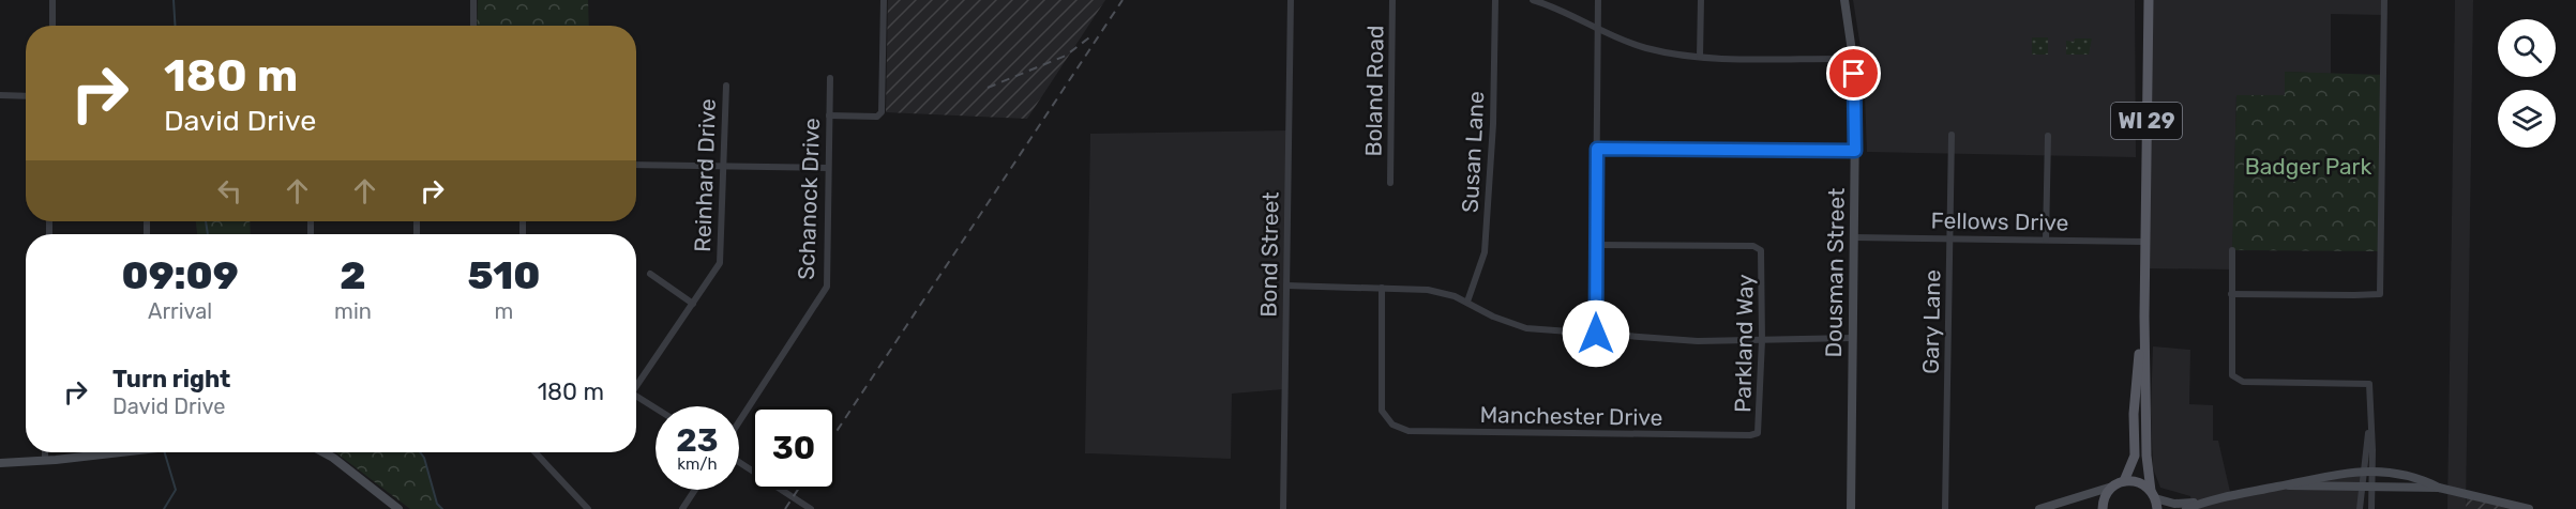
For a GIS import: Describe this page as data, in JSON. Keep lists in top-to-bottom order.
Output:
{
  "streets": {
    "main road": ["WI 29"],
    "street": [
      "Boland Road",
      "Susan Lane",
      "Reinhard Drive",
      "Schanock Drive",
      "Fellows Drive",
      "Bond Street",
      "Dousman Street",
      "Gary Lane",
      "Parkland Way",
      "Manchester Drive"
    ]
  },
  "crossings": [
    ["WI 29", "Fellows Drive"],
    ["Fellows Drive", "Dousman Street"],
    ["Fellows Drive", "Gary Lane"],
    ["Parkland Way", "Manchester Drive"]
  ],
  "parks": ["Badger Park"],
  "page": {
    "turn": ["180 m", "David Drive"],
    "eta": [
      "09:09",
      "Arrival",
      "2",
      "min",
      "510",
      "m"
    ],
    "list": [
      {
        "name": "Turn right",
        "note": "David Drive",
        "value": "180 m"
      }
    ],
    "speed": "23 km/h",
    "limit": "30"
  }
}
